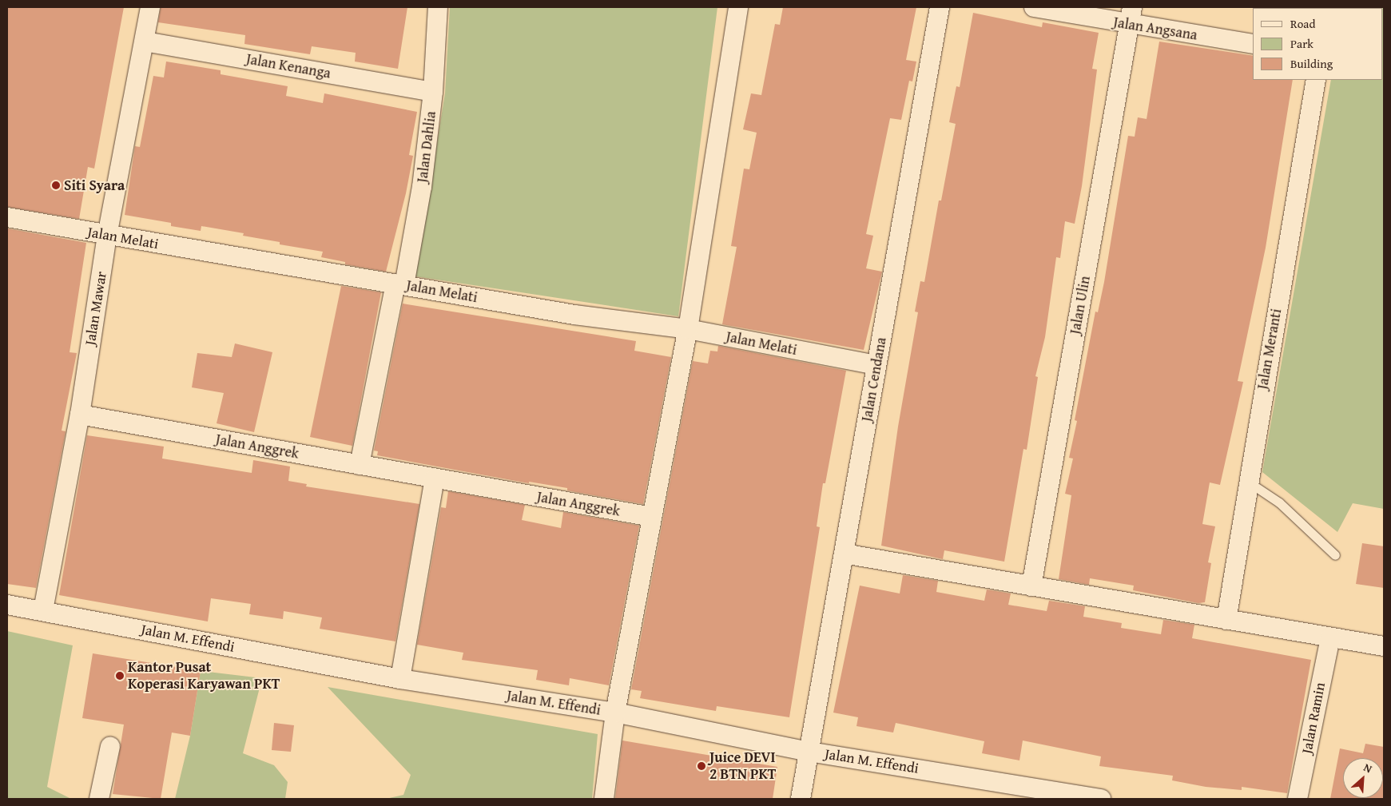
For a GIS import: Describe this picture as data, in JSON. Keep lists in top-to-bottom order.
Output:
{
  "streets": {
    "street": [
      "Jalan Angsana",
      "Jalan Kenanga",
      "Jalan Dahlia",
      "Jalan Melati",
      "Jalan Ulin",
      "Jalan Mawar",
      "Jalan Meranti",
      "Jalan Cendana",
      "Jalan Anggrek",
      "Jalan M. Effendi",
      "Jalan Ramin"
    ]
  },
  "crossings": [
    ["Jalan Angsana", "Jalan Ulin"],
    ["Jalan Kenanga", "Jalan Dahlia"],
    ["Jalan Kenanga", "Jalan Mawar"],
    ["Jalan Dahlia", "Jalan Melati"],
    ["Jalan Dahlia", "Jalan Anggrek"],
    ["Jalan Melati", "Jalan Mawar"],
    ["Jalan Melati", "Jalan Cendana"],
    ["Jalan Mawar", "Jalan Anggrek"],
    ["Jalan Mawar", "Jalan M. Effendi"],
    ["Jalan Cendana", "Jalan M. Effendi"]
  ],
  "places": ["Siti Syara", "Kantor Pusat Koperasi Karyawan PKT", "Juice DEVI 2 BTN PKT"],
  "legend": ["Road", "Park", "Building"],
  "north": "top right"
}
